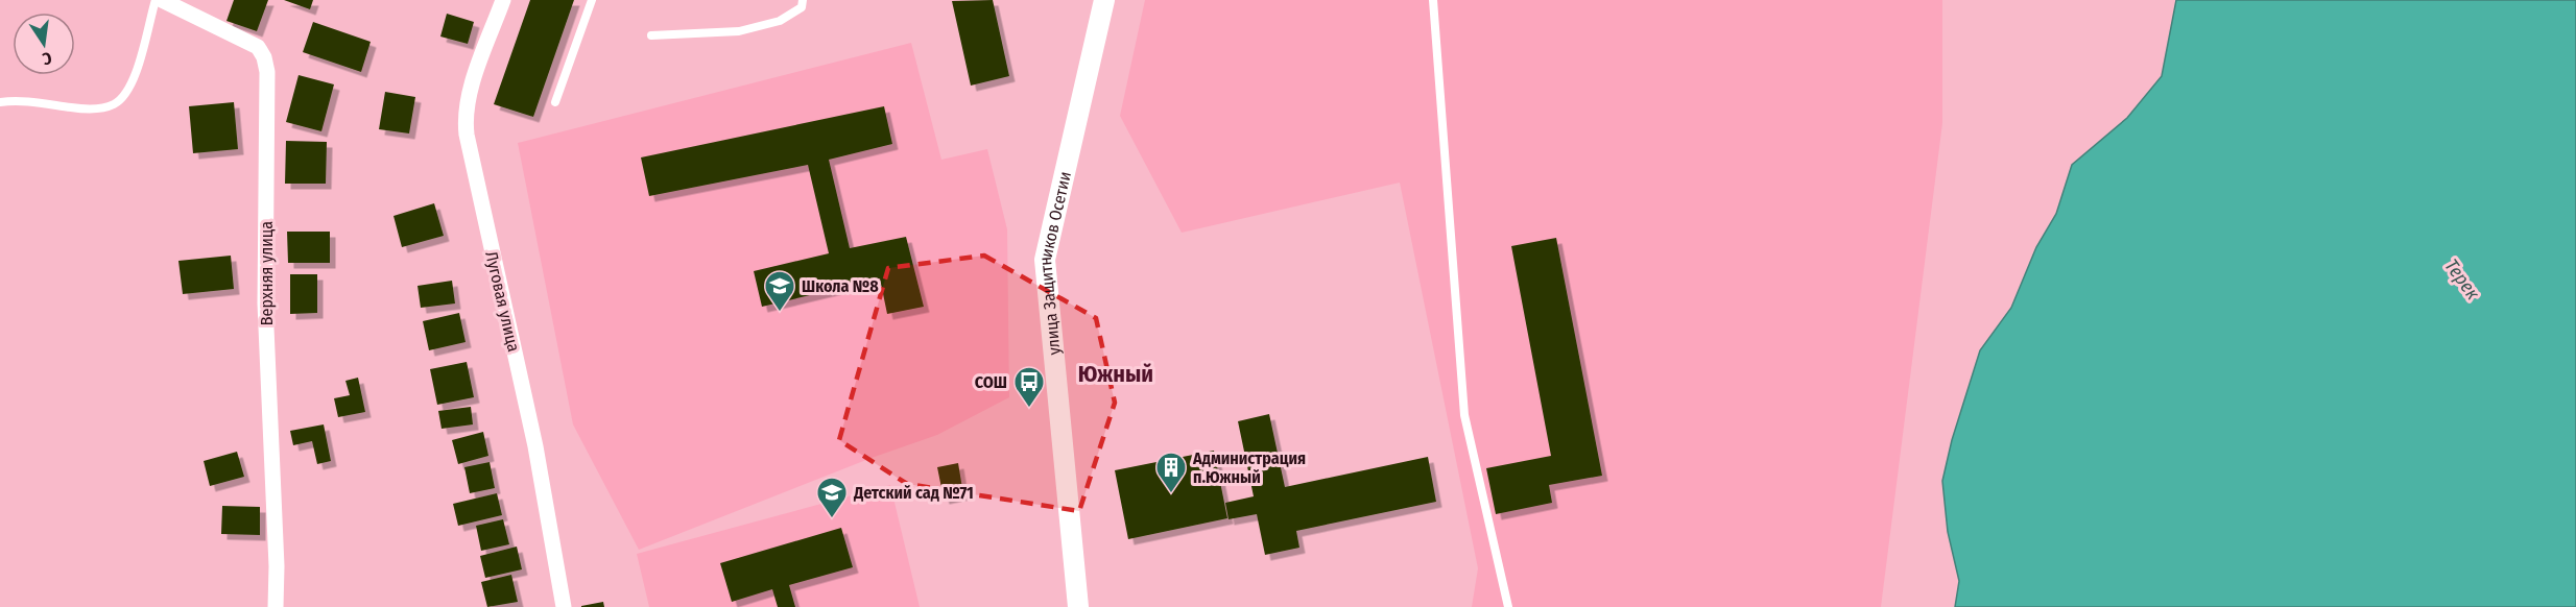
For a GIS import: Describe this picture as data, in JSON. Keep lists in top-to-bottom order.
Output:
{
  "streets": {
    "street": ["улица Защитников Осетии", "Верхняя улица", "Луговая улица"]
  },
  "districts": ["Южный"],
  "water": ["Терек"],
  "places": {
    "school or university": ["Школа №8", "Детский сад №71"],
    "bus stop": ["СОШ"],
    "building": ["Администрация п.Южный"]
  },
  "north": "bottom"
}
